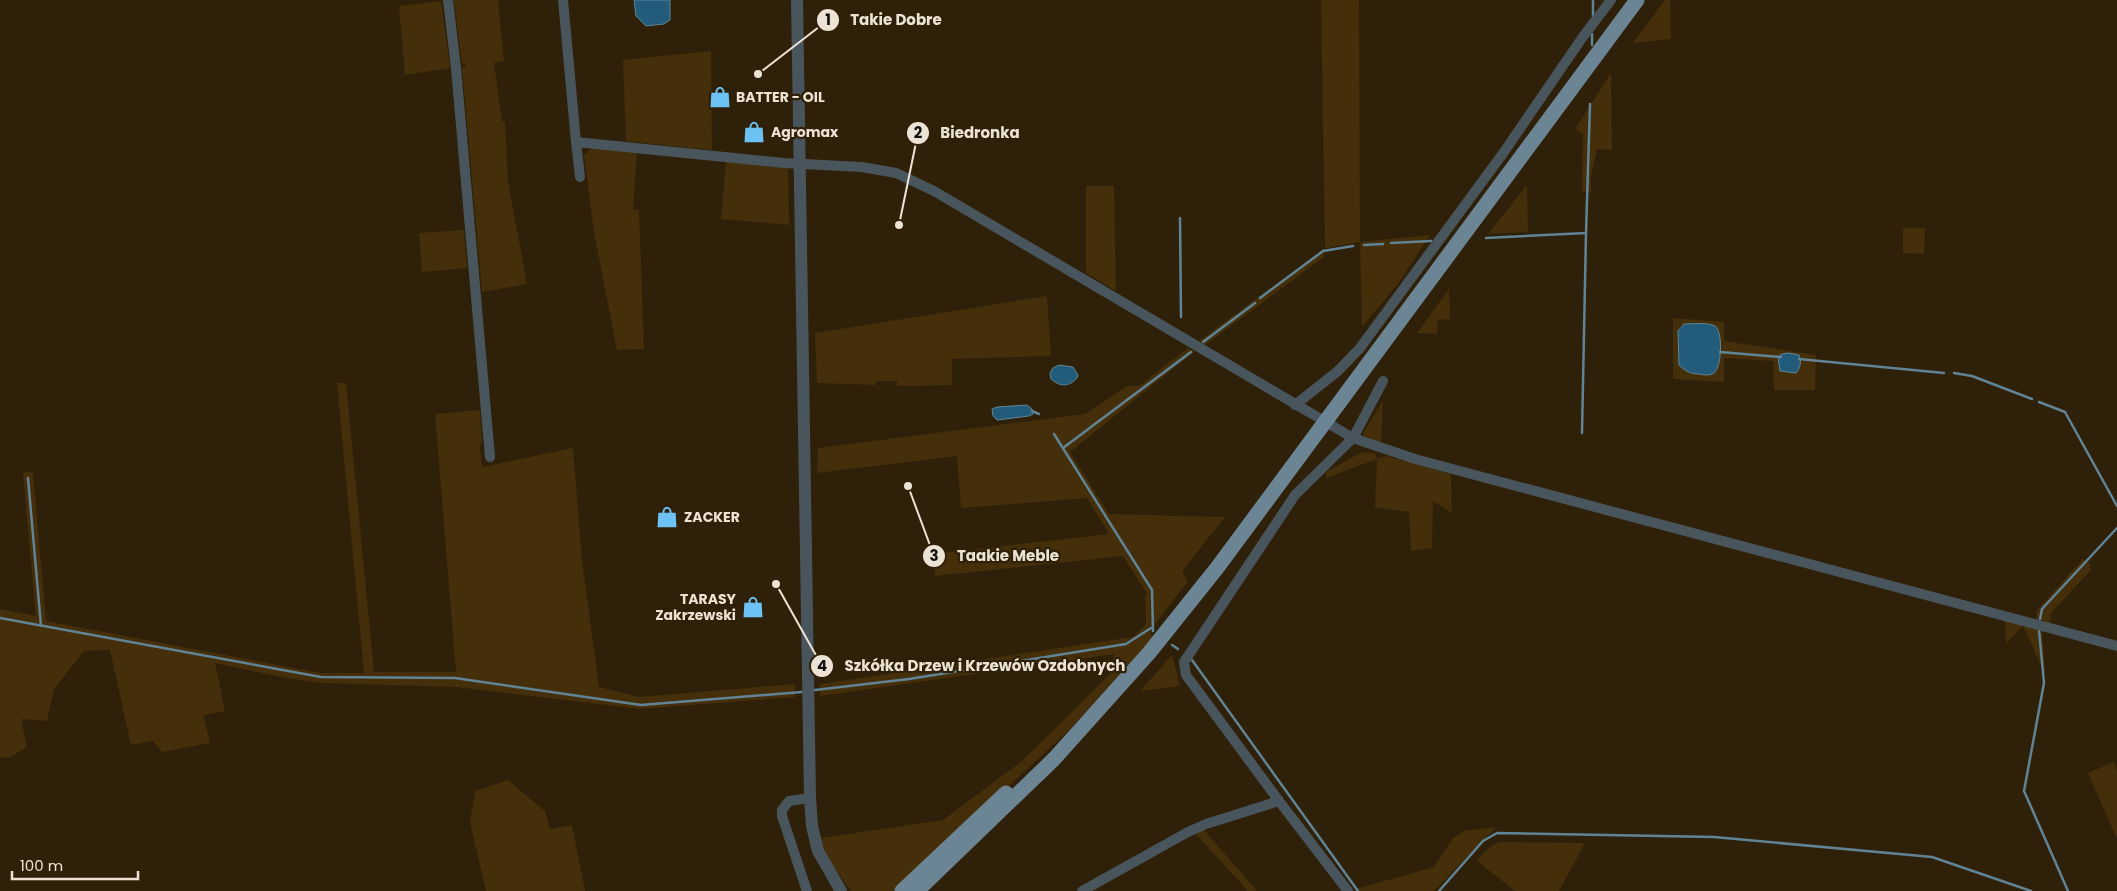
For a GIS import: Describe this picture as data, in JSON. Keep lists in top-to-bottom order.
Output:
{
  "places": {
    "other": [
      "Takie Dobre",
      "Biedronka",
      "Taakie Meble",
      "Szkółka Drzew i Krzewów Ozdobnych"
    ],
    "shop": [
      "BATTER - OIL",
      "Agromax",
      "ZACKER",
      "TARASY Zakrzewski"
    ]
  },
  "scale_bar": "100 m"
}
